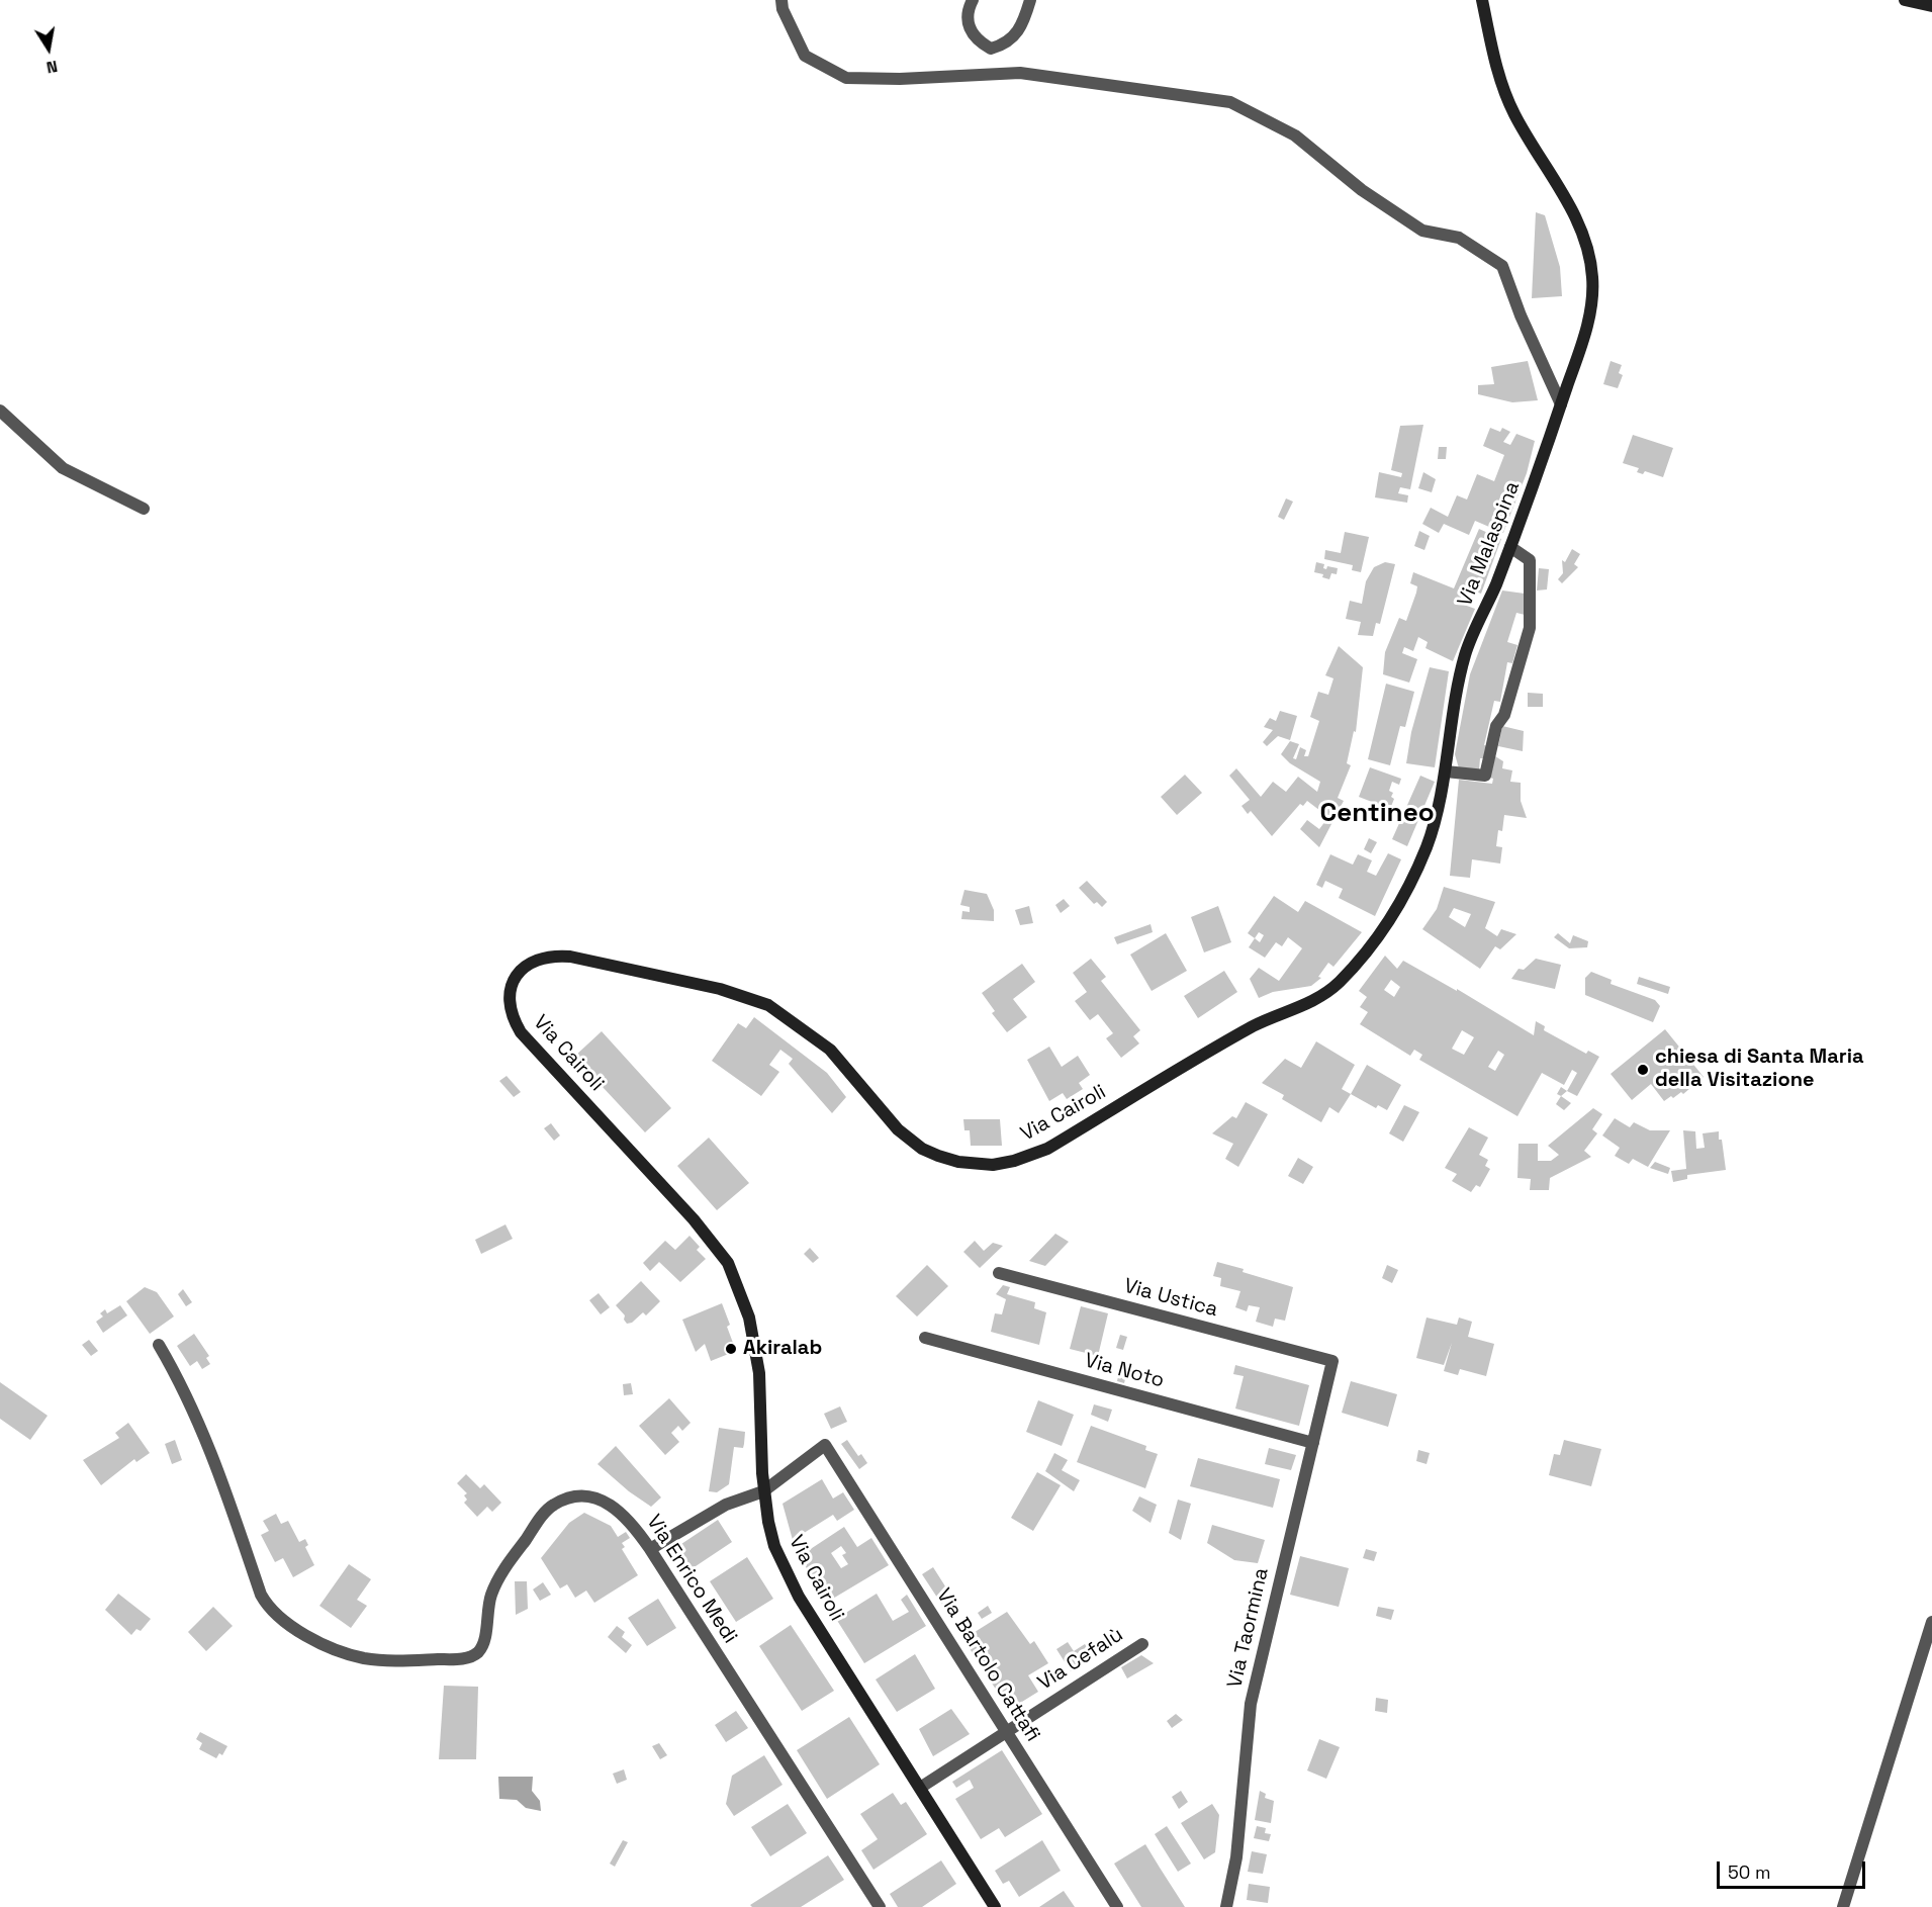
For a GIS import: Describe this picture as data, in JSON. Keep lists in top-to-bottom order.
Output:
{
  "streets": {
    "street": [
      "Via Malaspina",
      "Via Cairoli",
      "Via Ustica",
      "Via Noto",
      "Via Enrico Medi",
      "Via Taormina",
      "Via Cefalù",
      "Via Bartolo Cattafi"
    ]
  },
  "crossings": [
    ["Via Malaspina", "Via Cairoli"],
    ["Via Cairoli", "Via Cefalù"],
    ["Via Cairoli", "Via Bartolo Cattafi"],
    ["Via Ustica", "Via Taormina"],
    ["Via Noto", "Via Taormina"],
    ["Via Cefalù", "Via Bartolo Cattafi"]
  ],
  "districts": ["Centineo"],
  "places": ["chiesa di Santa Maria della Visitazione", "Akiralab"],
  "scale_bar": "50 m",
  "north": "bottom"
}
